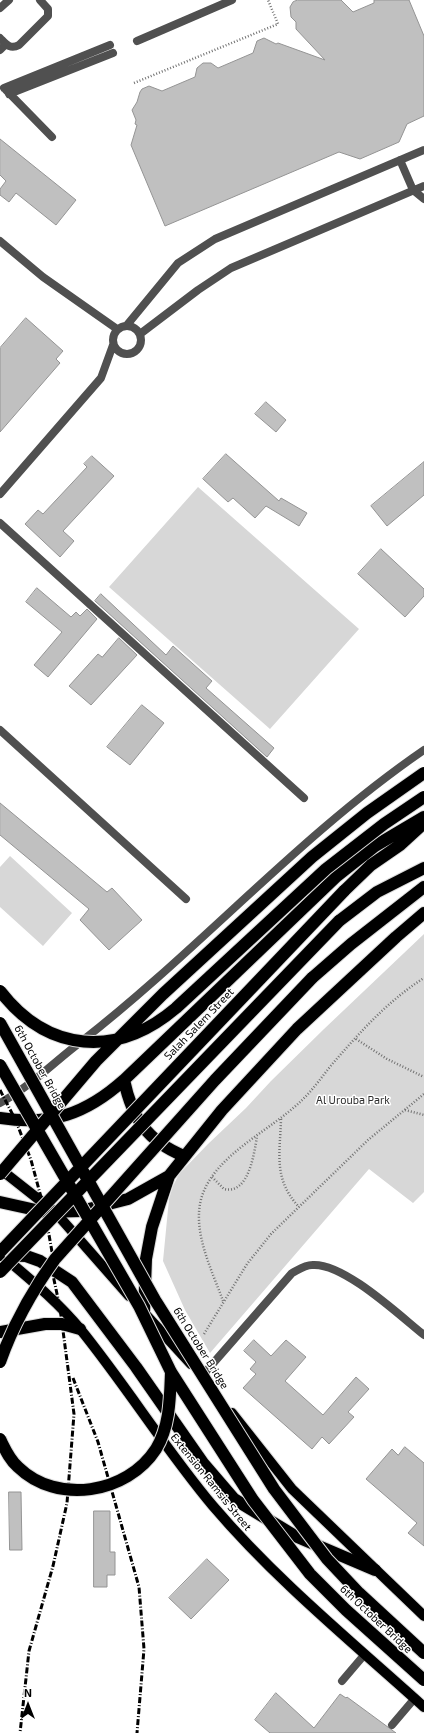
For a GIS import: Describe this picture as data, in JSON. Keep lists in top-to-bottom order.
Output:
{
  "streets": {
    "highway": ["Salah Salem Street", "6th October Bridge"],
    "main road": ["Extension Ramsis Street"]
  },
  "crossings": [
    ["Salah Salem Street", "Extension Ramsis Street"]
  ],
  "parks": ["Al Urouba Park"],
  "north": "top"
}
